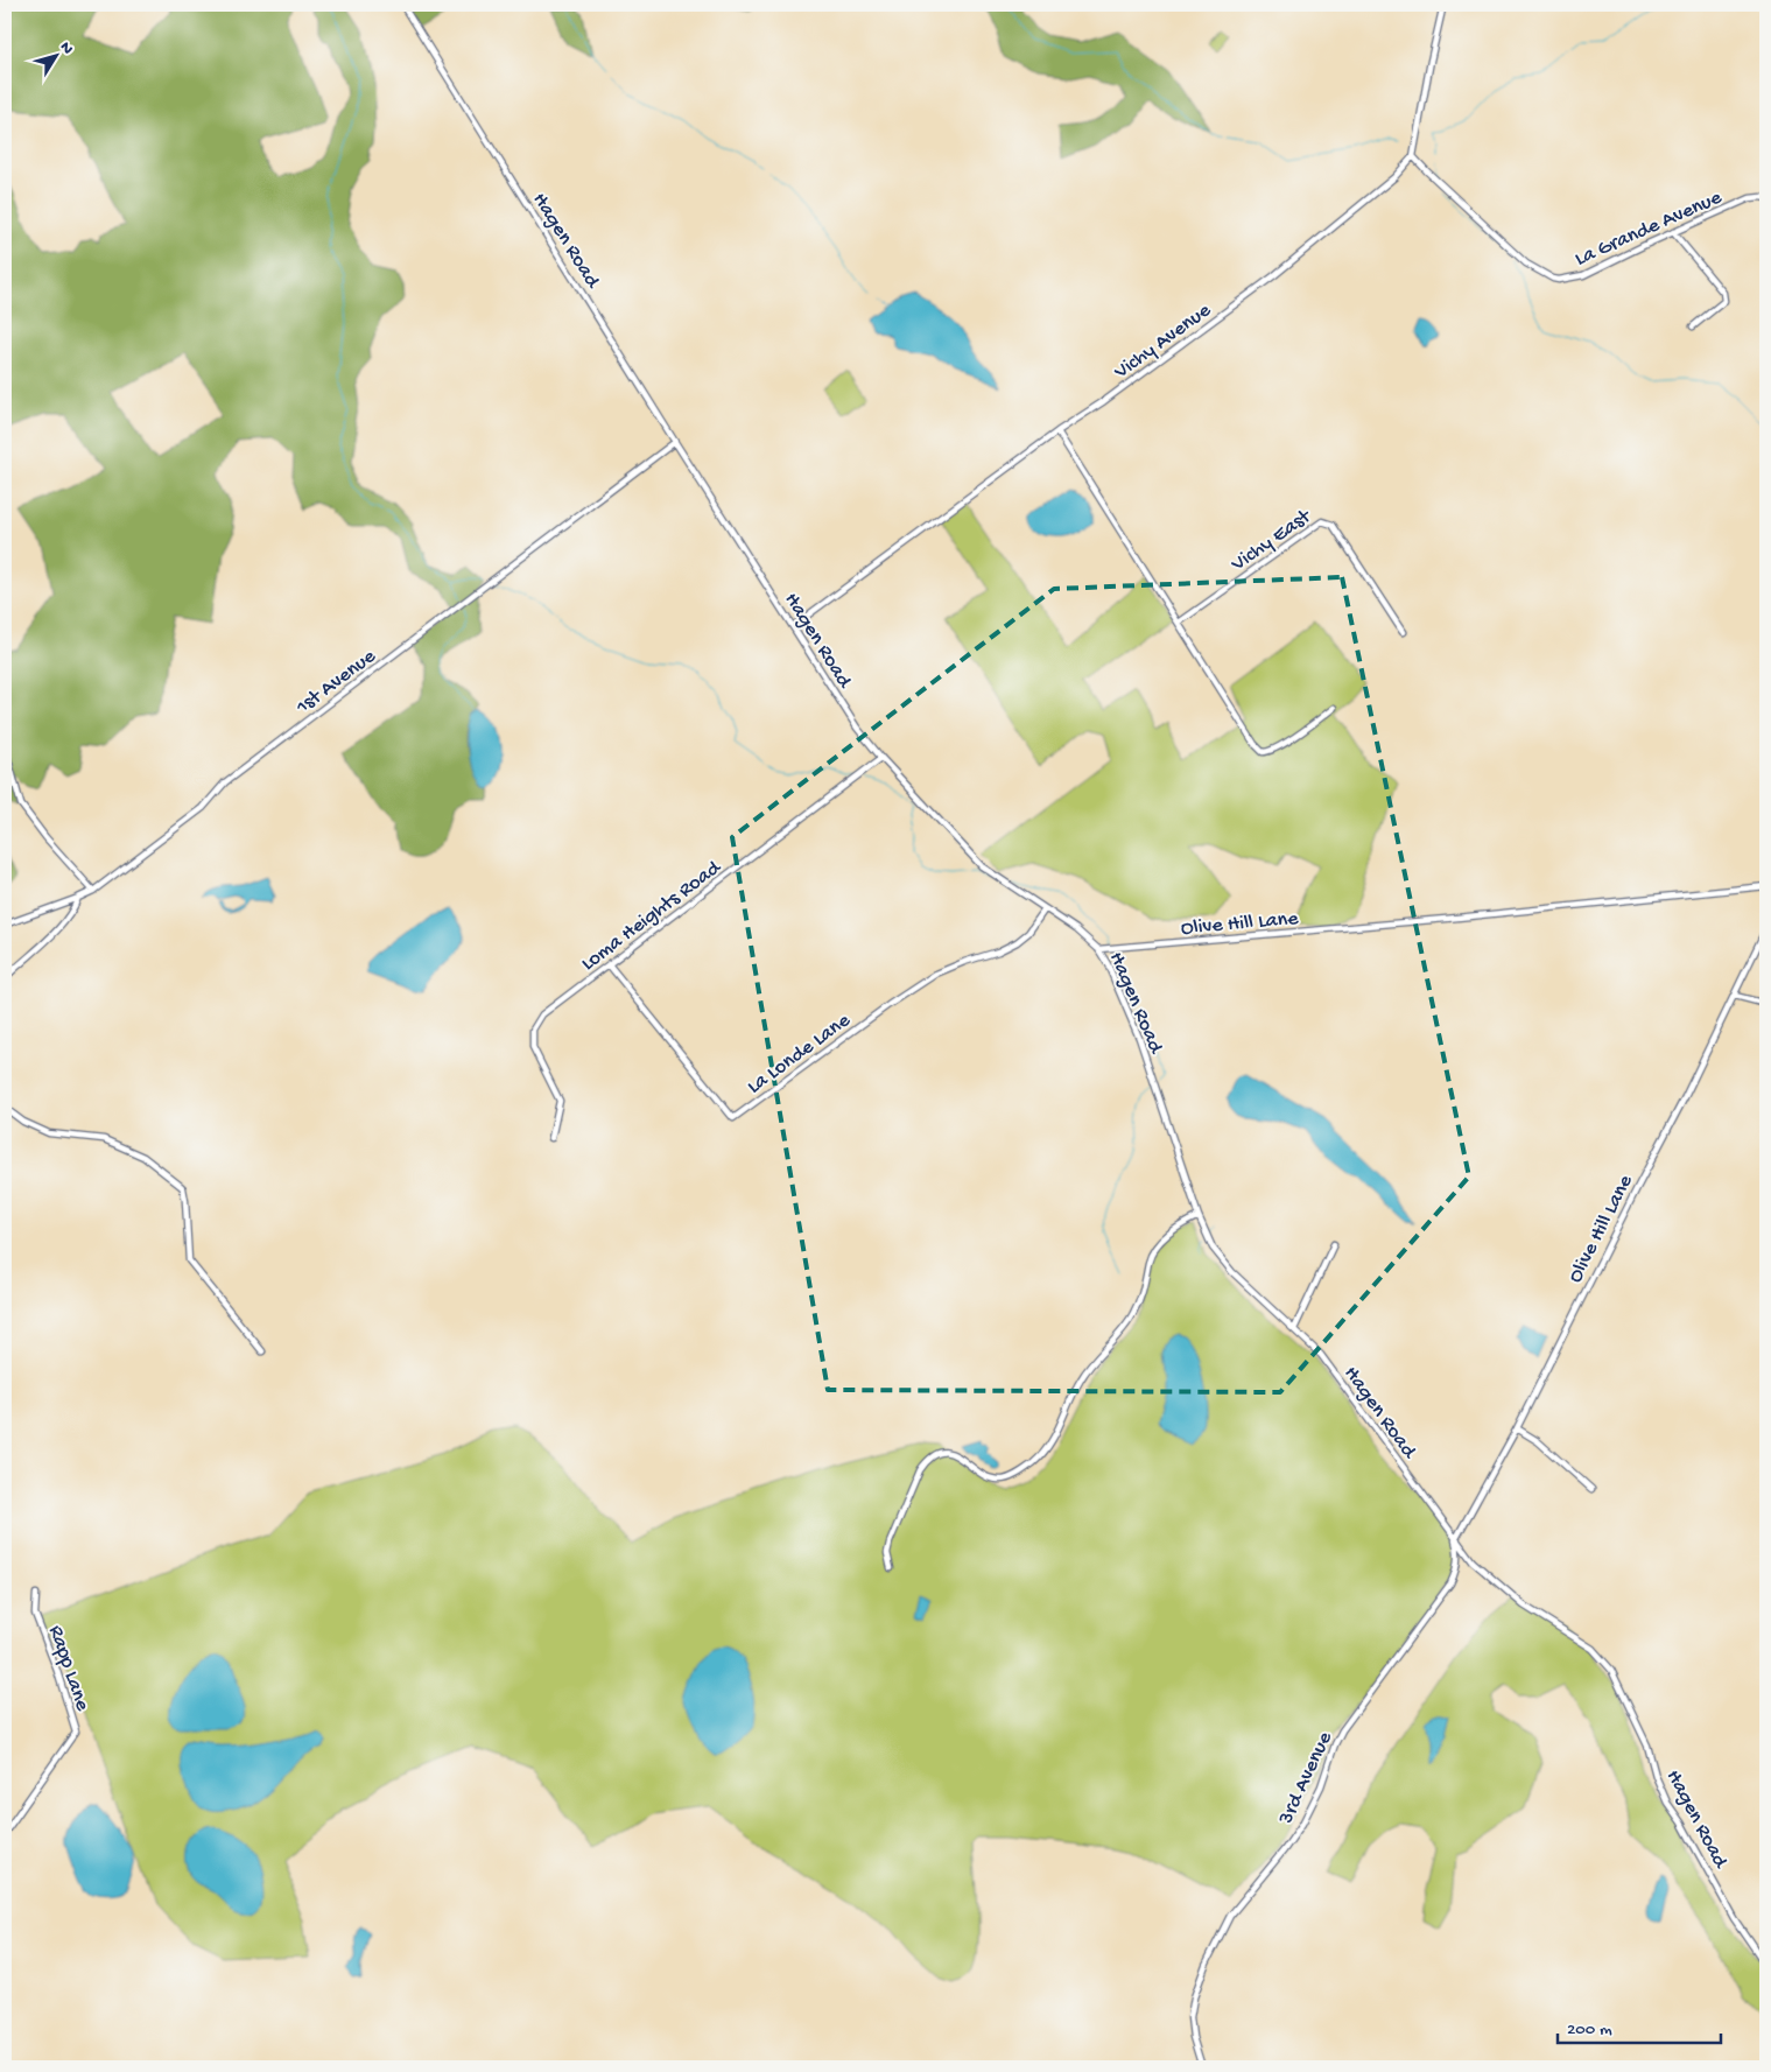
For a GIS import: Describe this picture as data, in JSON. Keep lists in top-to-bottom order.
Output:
{
  "streets": {
    "street": [
      "La Grande Avenue",
      "Hagen Road",
      "Vichy Avenue",
      "Vichy East",
      "1st Avenue",
      "Loma Heights Road",
      "Olive Hill Lane",
      "La Londe Lane",
      "Rapp Lane",
      "3rd Avenue"
    ]
  },
  "crossings": [
    ["La Grande Avenue", "Vichy Avenue"],
    ["Hagen Road", "Vichy Avenue"],
    ["Hagen Road", "1st Avenue"],
    ["Hagen Road", "Loma Heights Road"],
    ["Hagen Road", "Olive Hill Lane"],
    ["Hagen Road", "La Londe Lane"],
    ["Hagen Road", "3rd Avenue"],
    ["Loma Heights Road", "La Londe Lane"],
    ["Olive Hill Lane", "3rd Avenue"]
  ],
  "scale_bar": "200 m",
  "north": "top right"
}
